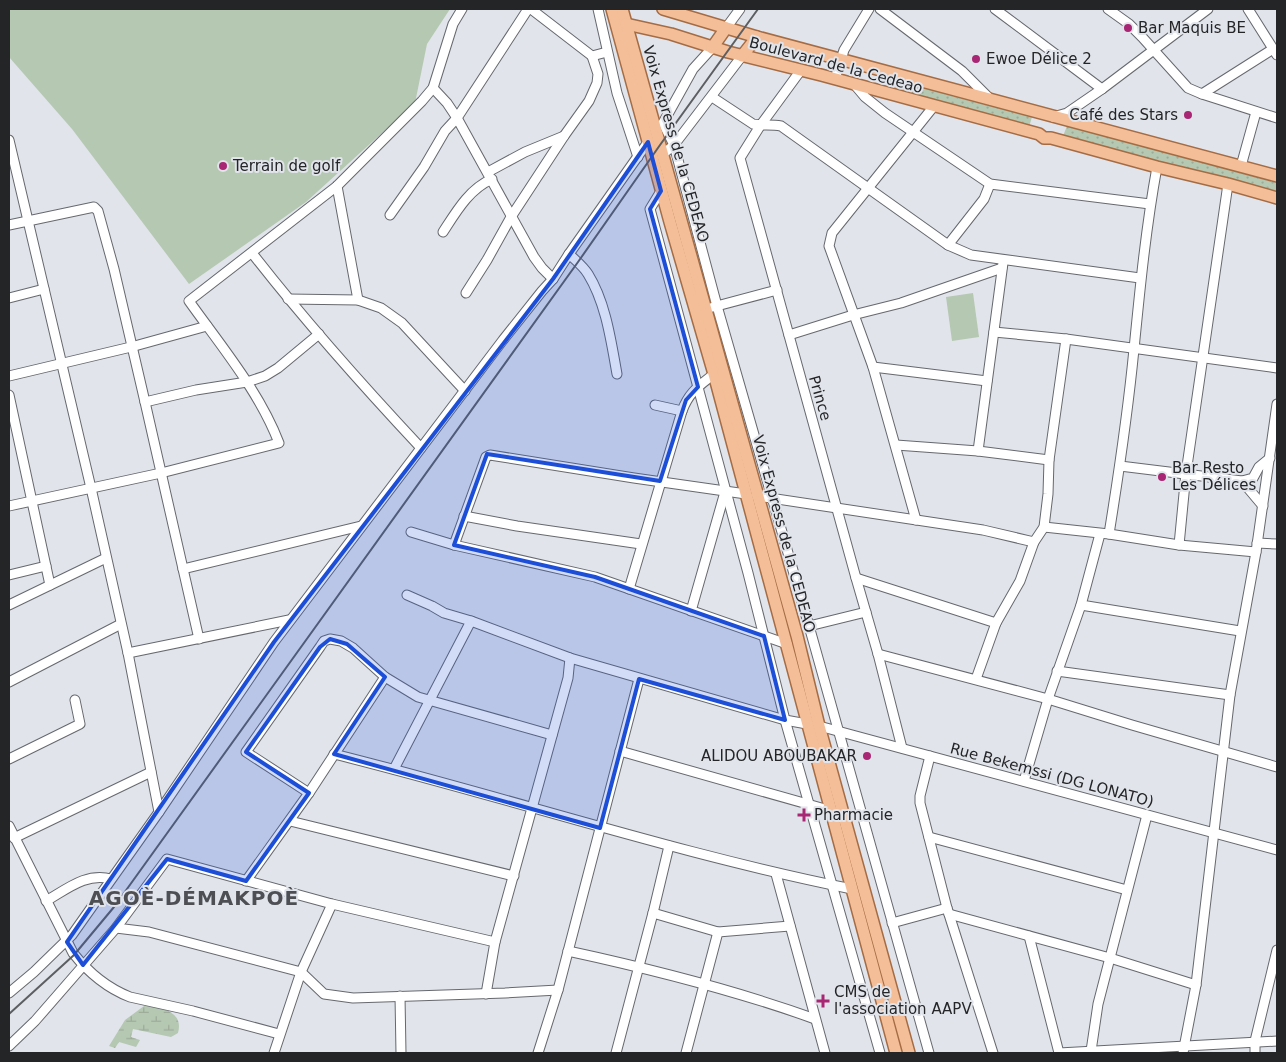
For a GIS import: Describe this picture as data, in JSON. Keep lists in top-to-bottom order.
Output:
{
  "streets": {
    "main road": ["Boulevard de la Cedeao", "Voix Express de la CEDEAO"],
    "street": ["Prince", "Rue Bekemssi (DG LONATO)"]
  },
  "crossings": [
    ["Boulevard de la Cedeao", "Voix Express de la CEDEAO"],
    ["Boulevard de la Cedeao", "Prince"],
    ["Voix Express de la CEDEAO", "Rue Bekemssi (DG LONATO)"],
    ["Prince", "Rue Bekemssi (DG LONATO)"]
  ],
  "districts": ["AGOÈ-DÉMAKPOÈ"],
  "places": {
    "other": [
      "Bar Maquis BE",
      "Ewoe Délice 2",
      "Café des Stars",
      "Terrain de golf",
      "Bar Resto Les Délices",
      "ALIDOU ABOUBAKAR"
    ],
    "health": ["Pharmacie", "CMS de l'association AAPV"]
  }
}
